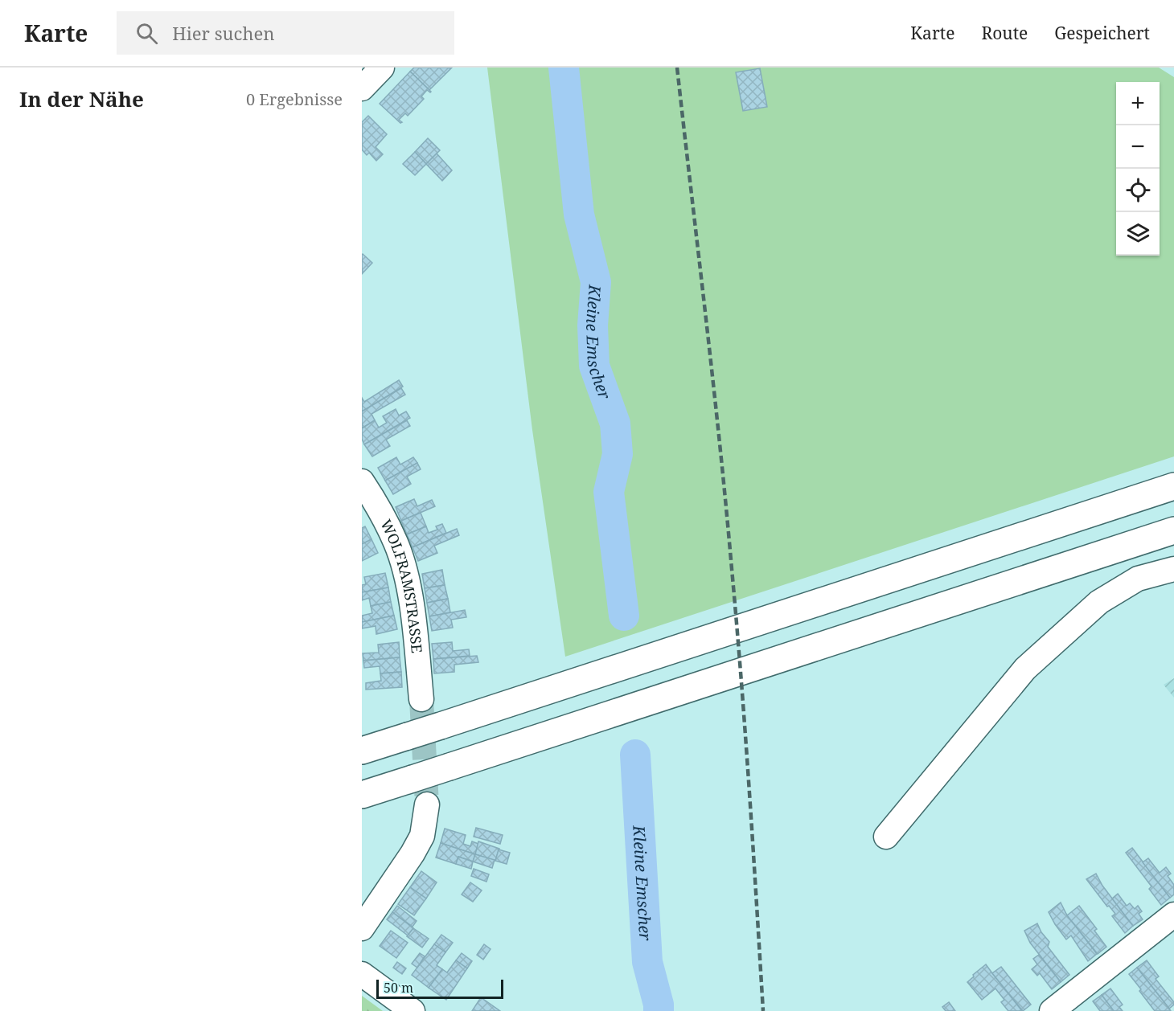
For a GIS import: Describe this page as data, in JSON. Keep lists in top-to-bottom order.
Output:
{
  "streets": {
    "street": ["WOLFRAMSTRASSE"]
  },
  "water": ["Kleine Emscher"],
  "scale_bar": "50 m",
  "page": {
    "header": "Karte",
    "search": "Hier suchen",
    "nav": ["Karte", "Route", "Gespeichert"],
    "heading": ["In der Nähe", "0 Ergebnisse"],
    "map_buttons": ["+", "−"],
    "scale": "50 m"
  }
}
